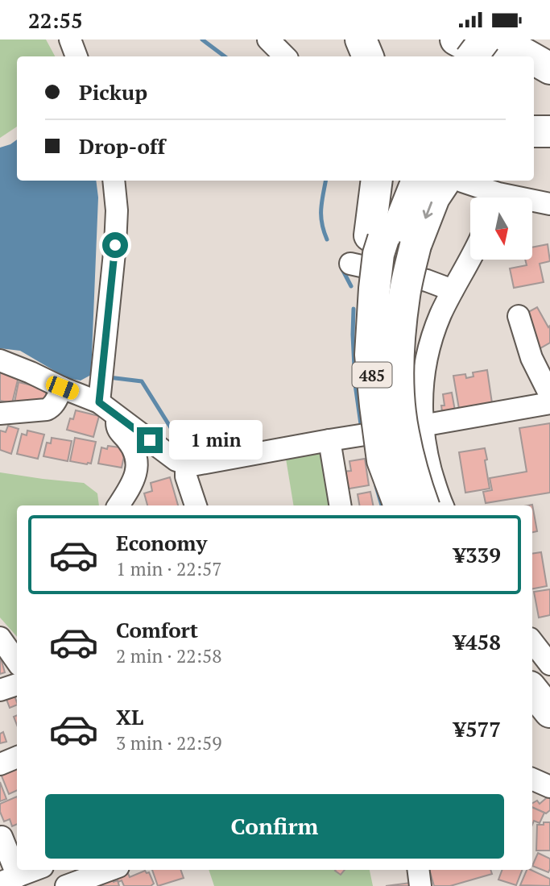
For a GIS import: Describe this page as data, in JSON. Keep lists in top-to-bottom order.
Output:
{
  "streets": {
    "highway": ["485"]
  },
  "north": "bottom",
  "page": {
    "status": "22:55",
    "banner": ["Pickup", "Drop-off"],
    "bubble": "1 min",
    "list": [
      {
        "name": "Economy",
        "note": "1 min · 22:57",
        "value": "¥339"
      },
      {
        "name": "Comfort",
        "note": "2 min · 22:58",
        "value": "¥458"
      },
      {
        "name": "XL",
        "note": "3 min · 22:59",
        "value": "¥577"
      }
    ],
    "buttons": "Confirm"
  }
}
